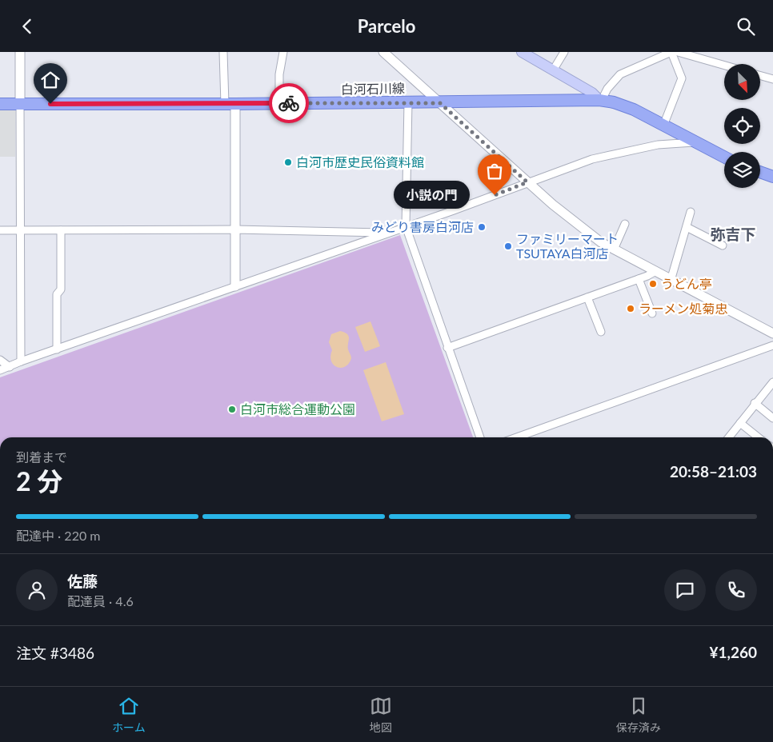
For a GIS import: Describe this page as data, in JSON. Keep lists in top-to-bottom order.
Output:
{
  "streets": {
    "main road": ["白河石川線"]
  },
  "districts": ["弥吉下"],
  "places": [
    "白河市歴史民俗資料館",
    "小説の門",
    "みどり書房白河店",
    "ファミリーマート TSUTAYA白河店",
    "うどん亭",
    "ラーメン処菊忠",
    "白河市総合運動公園"
  ],
  "north": "bottom right",
  "page": {
    "header": "Parcelo",
    "bubble": "小説の門",
    "heading": ["2 分", "到着まで", "20:58–21:03"],
    "panel": [
      "佐藤",
      "配達員 · 4.6",
      "注文 #3486",
      "¥1,260"
    ],
    "bar": "配達中 · 220 m",
    "tabs": ["ホーム", "地図", "保存済み"]
  }
}
